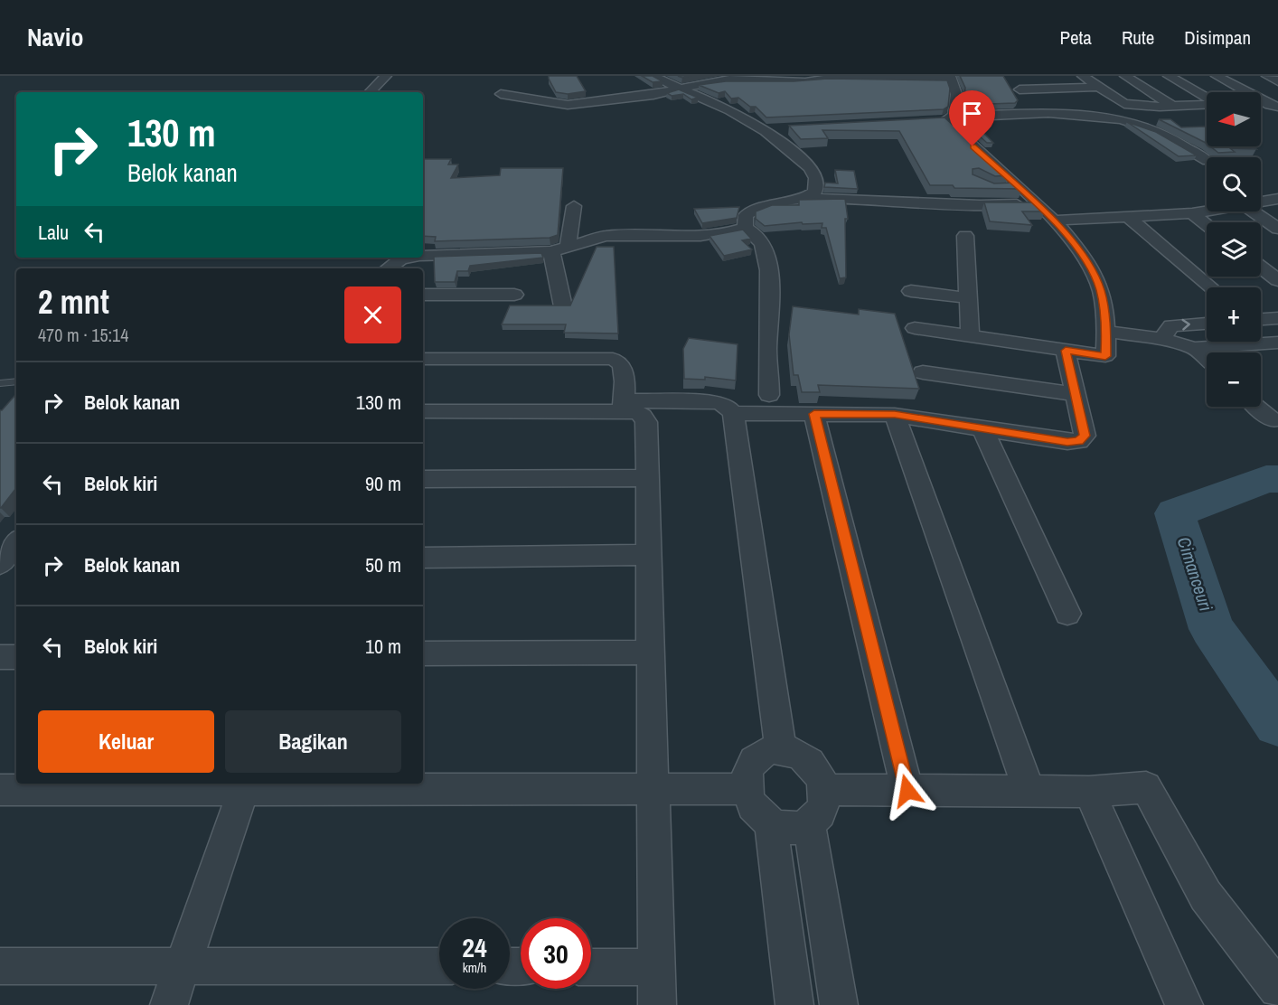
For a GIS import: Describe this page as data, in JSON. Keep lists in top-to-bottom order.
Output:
{
  "water": ["Cimanceuri"],
  "north": "left",
  "page": {
    "header": "Navio",
    "nav": ["Peta", "Rute", "Disimpan"],
    "map_buttons": ["+", "−"],
    "turn": ["130 m", "Belok kanan"],
    "then": "Lalu",
    "heading": ["2 mnt", "470 m · 15:14"],
    "list": [
      {
        "name": "Belok kanan",
        "value": "130 m"
      },
      {
        "name": "Belok kiri",
        "value": "90 m"
      },
      {
        "name": "Belok kanan",
        "value": "50 m"
      },
      {
        "name": "Belok kiri",
        "value": "10 m"
      }
    ],
    "buttons": ["Keluar", "Bagikan"],
    "speed": "24 km/h",
    "limit": "30"
  }
}
